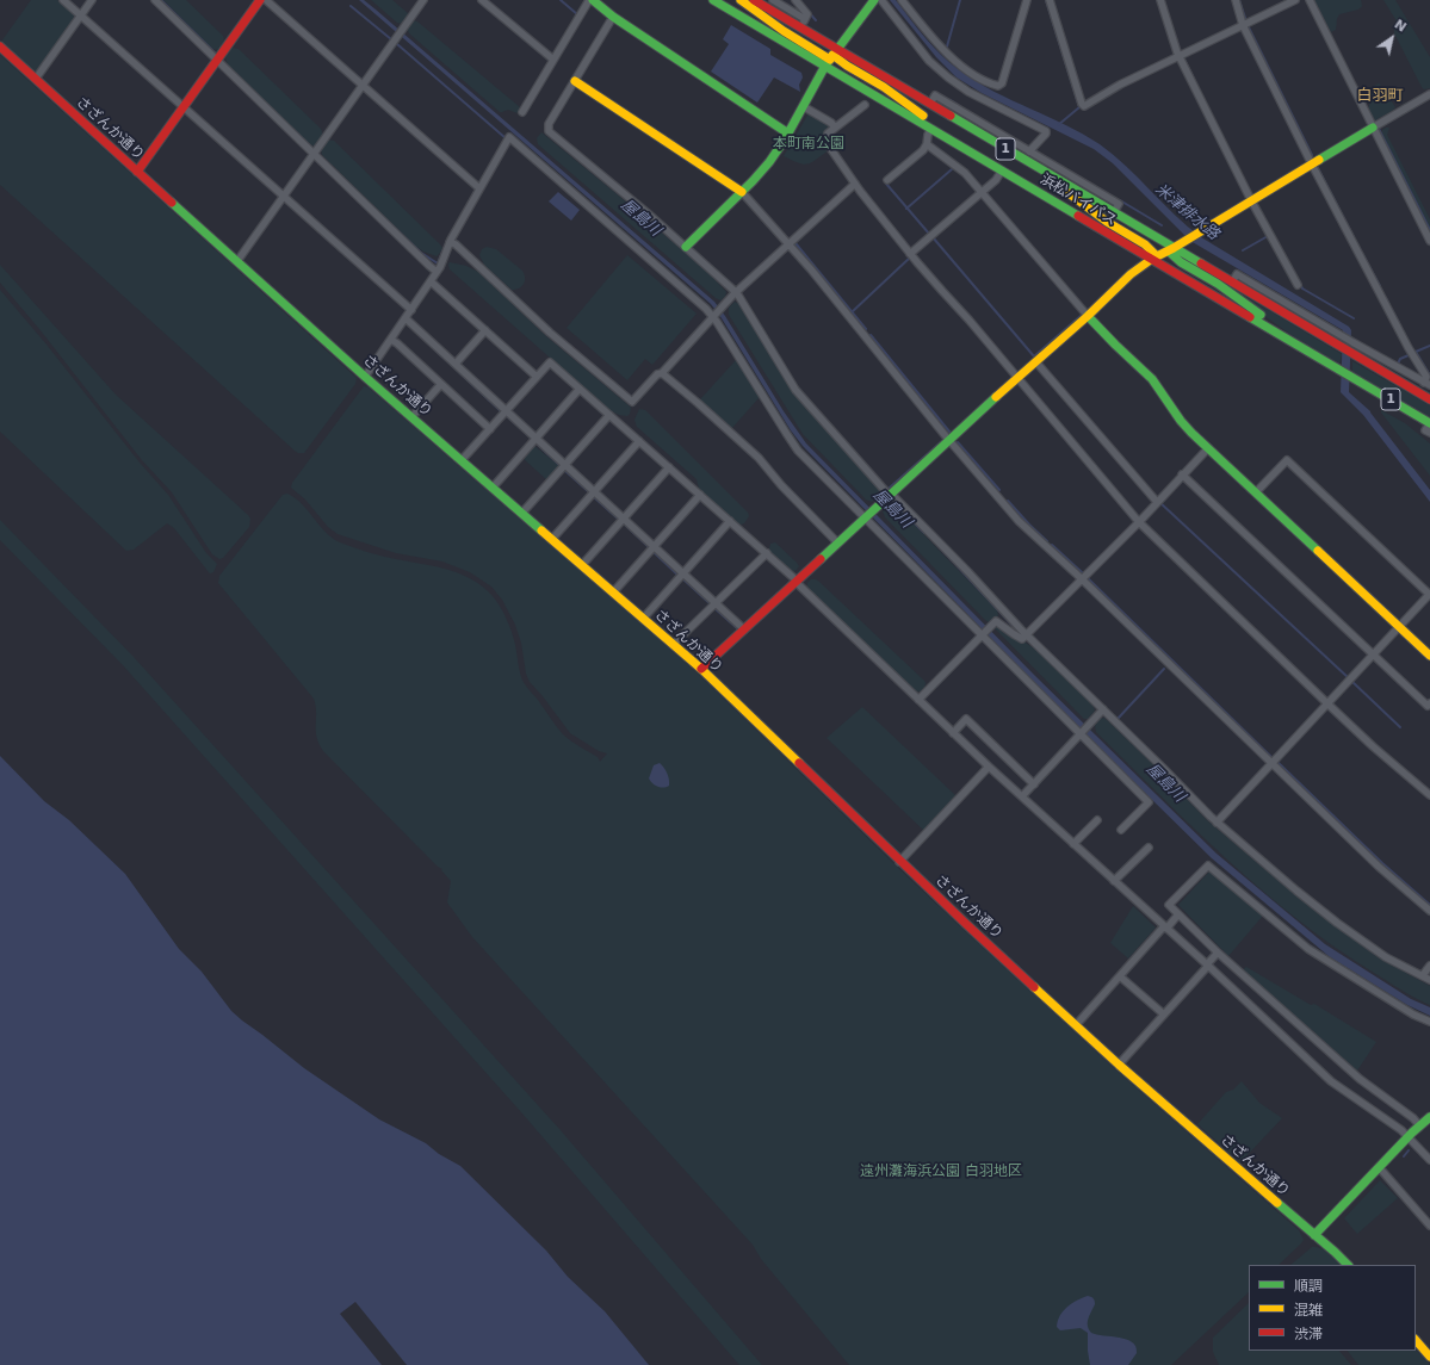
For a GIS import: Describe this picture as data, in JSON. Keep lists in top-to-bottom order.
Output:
{
  "streets": {
    "main road": ["さざんか通り", "1", "浜松バイパス"]
  },
  "districts": ["白羽町"],
  "water": ["米津排水路", "屋島川"],
  "parks": ["本町南公園", "遠州灘海浜公園 白羽地区"],
  "legend": ["順調", "混雑", "渋滞"],
  "north": "top right"
}
